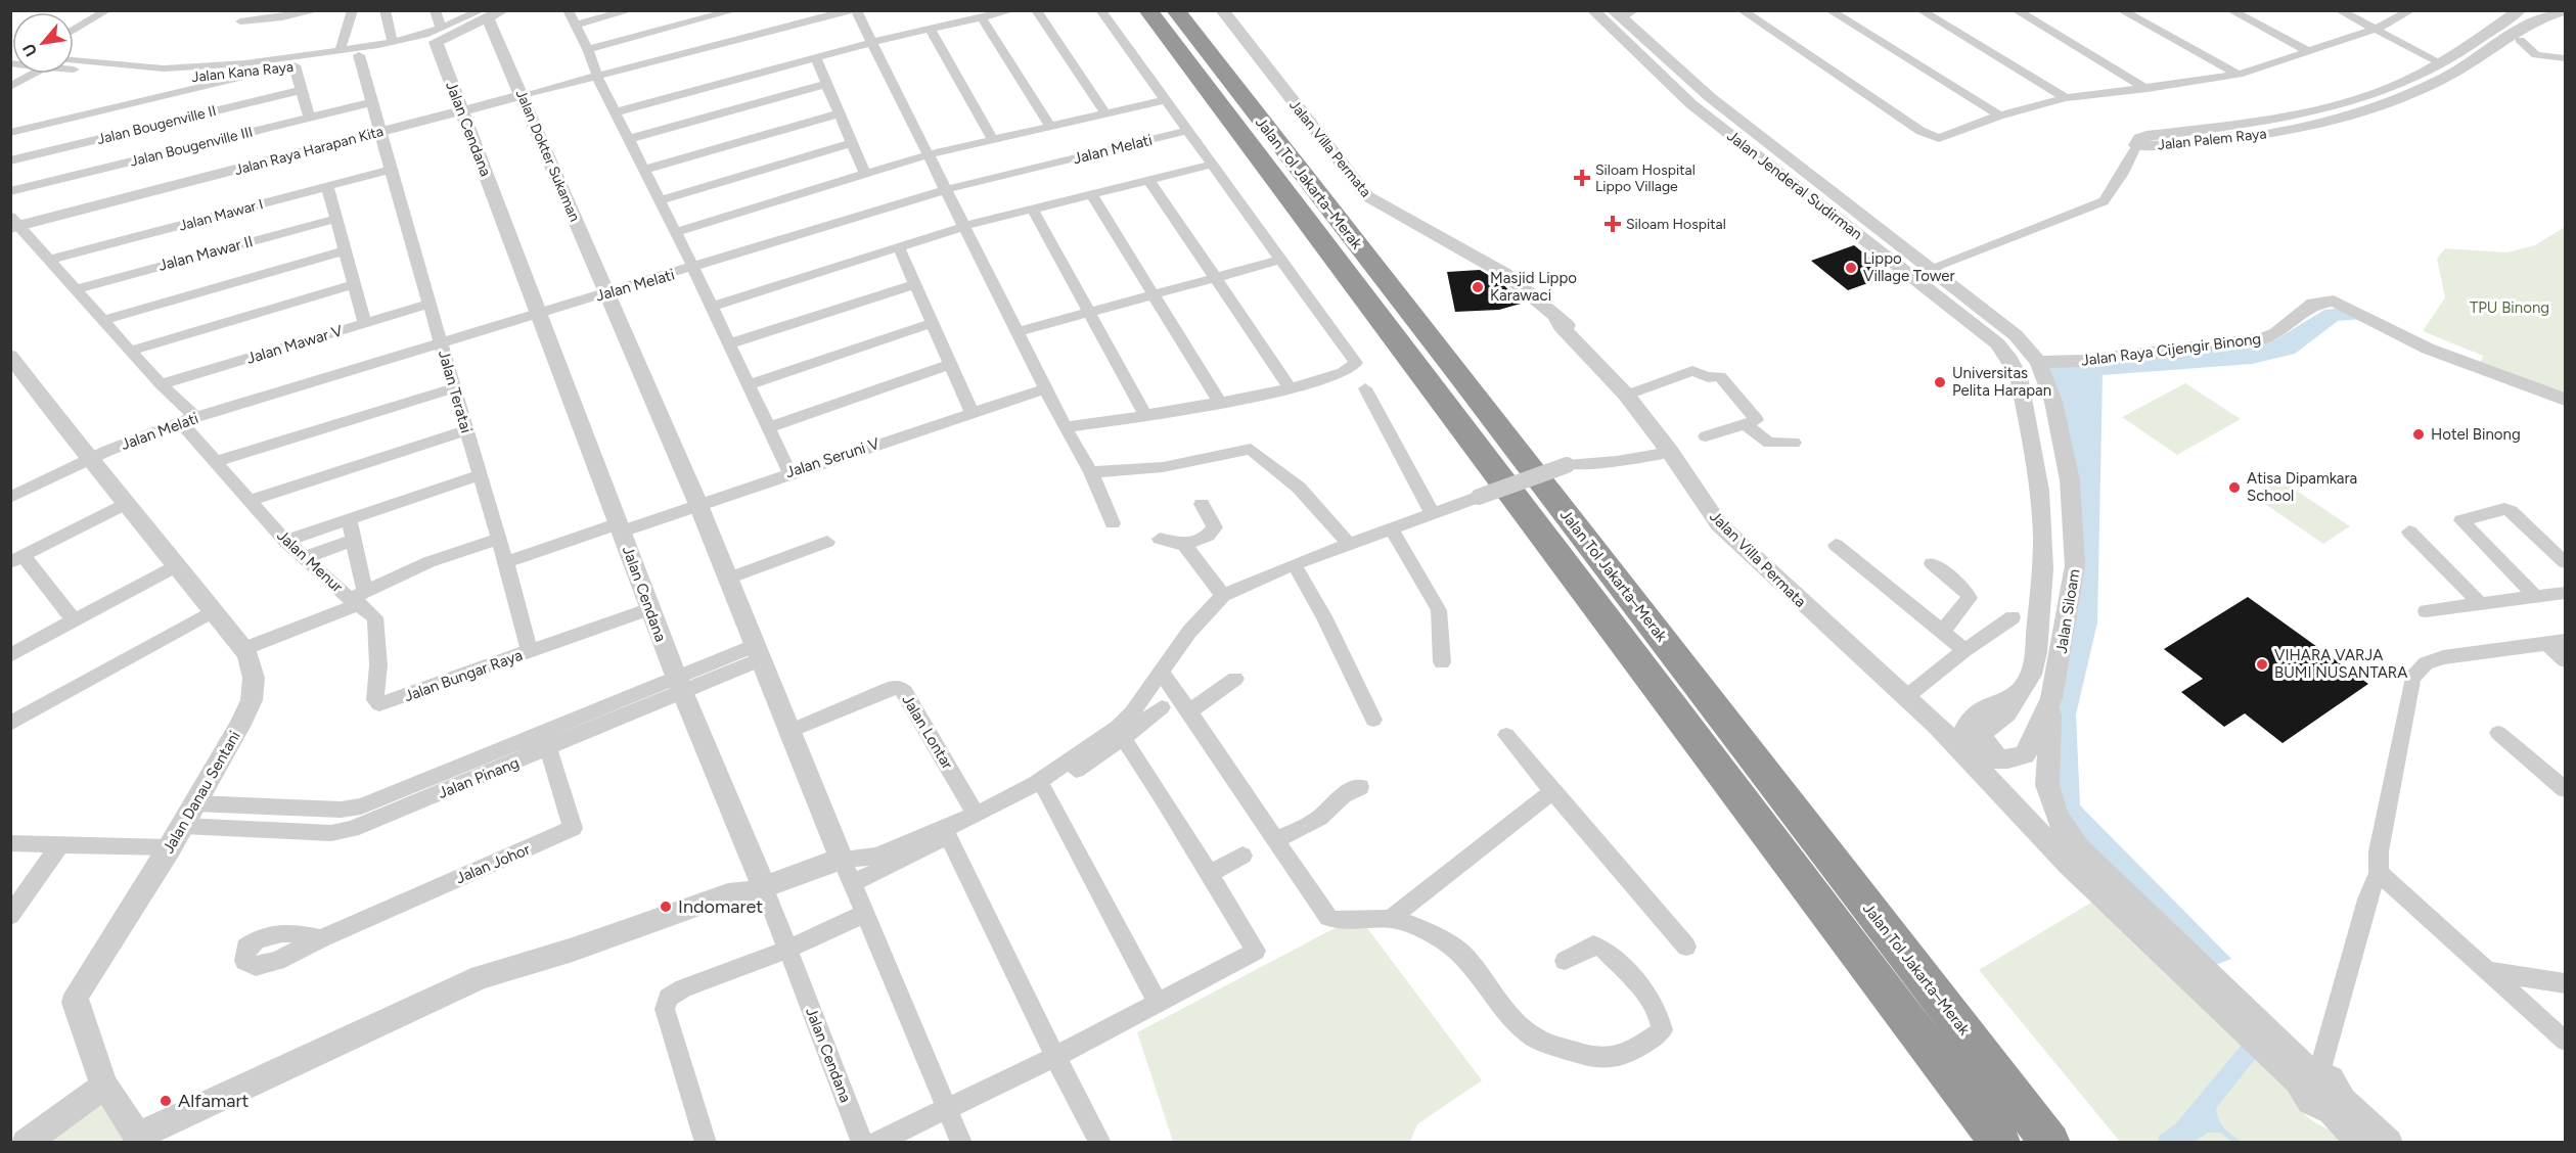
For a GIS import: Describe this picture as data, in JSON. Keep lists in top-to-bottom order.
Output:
{
  "streets": {
    "highway": ["Jalan Tol Jakarta–Merak"],
    "street": [
      "Jalan Kana Raya",
      "Jalan Bougenville II",
      "Jalan Cendana",
      "Jalan Palem Raya",
      "Jalan Bougenville III",
      "Jalan Villa Permata",
      "Jalan Melati",
      "Jalan Raya Harapan Kita",
      "Jalan Dokter Sukaman",
      "Jalan Jenderal Sudirman",
      "Jalan Mawar I",
      "Jalan Mawar II",
      "Jalan Mawar V",
      "Jalan Raya Cijengir Binong",
      "Jalan Teratai",
      "Jalan Seruni V",
      "Jalan Menur",
      "Jalan Siloam",
      "Jalan Bungar Raya",
      "Jalan Lontar",
      "Jalan Pinang",
      "Jalan Danau Sentani",
      "Jalan Johor"
    ]
  },
  "crossings": [
    ["Jalan Kana Raya", "Jalan Cendana"],
    ["Jalan Kana Raya", "Jalan Teratai"],
    ["Jalan Cendana", "Jalan Melati"],
    ["Jalan Cendana", "Jalan Raya Harapan Kita"],
    ["Jalan Cendana", "Jalan Seruni V"],
    ["Jalan Cendana", "Jalan Bungar Raya"],
    ["Jalan Cendana", "Jalan Pinang"],
    ["Jalan Bougenville III", "Jalan Teratai"],
    ["Jalan Melati", "Jalan Dokter Sukaman"],
    ["Jalan Melati", "Jalan Teratai"],
    ["Jalan Melati", "Jalan Menur"],
    ["Jalan Melati", "Jalan Danau Sentani"],
    ["Jalan Raya Harapan Kita", "Jalan Dokter Sukaman"],
    ["Jalan Raya Harapan Kita", "Jalan Teratai"],
    ["Jalan Raya Harapan Kita", "Jalan Menur"],
    ["Jalan Jenderal Sudirman", "Jalan Siloam"],
    ["Jalan Mawar I", "Jalan Teratai"],
    ["Jalan Mawar I", "Jalan Menur"],
    ["Jalan Mawar II", "Jalan Menur"],
    ["Jalan Mawar V", "Jalan Teratai"],
    ["Jalan Mawar V", "Jalan Menur"],
    ["Jalan Raya Cijengir Binong", "Jalan Siloam"],
    ["Jalan Teratai", "Jalan Seruni V"],
    ["Jalan Teratai", "Jalan Bungar Raya"],
    ["Jalan Menur", "Jalan Bungar Raya"],
    ["Jalan Menur", "Jalan Danau Sentani"],
    ["Jalan Pinang", "Jalan Danau Sentani"],
    ["Jalan Pinang", "Jalan Johor"]
  ],
  "parks": ["TPU Binong"],
  "places": {
    "health": ["Siloam Hospital Lippo Village", "Siloam Hospital"],
    "other": [
      "Lippo Village Tower",
      "Masjid Lippo Karawaci",
      "Universitas Pelita Harapan",
      "Hotel Binong",
      "Atisa Dipamkara School",
      "VIHARA VARJA BUMI NUSANTARA",
      "Indomaret",
      "Alfamart"
    ]
  },
  "north": "bottom left"
}
